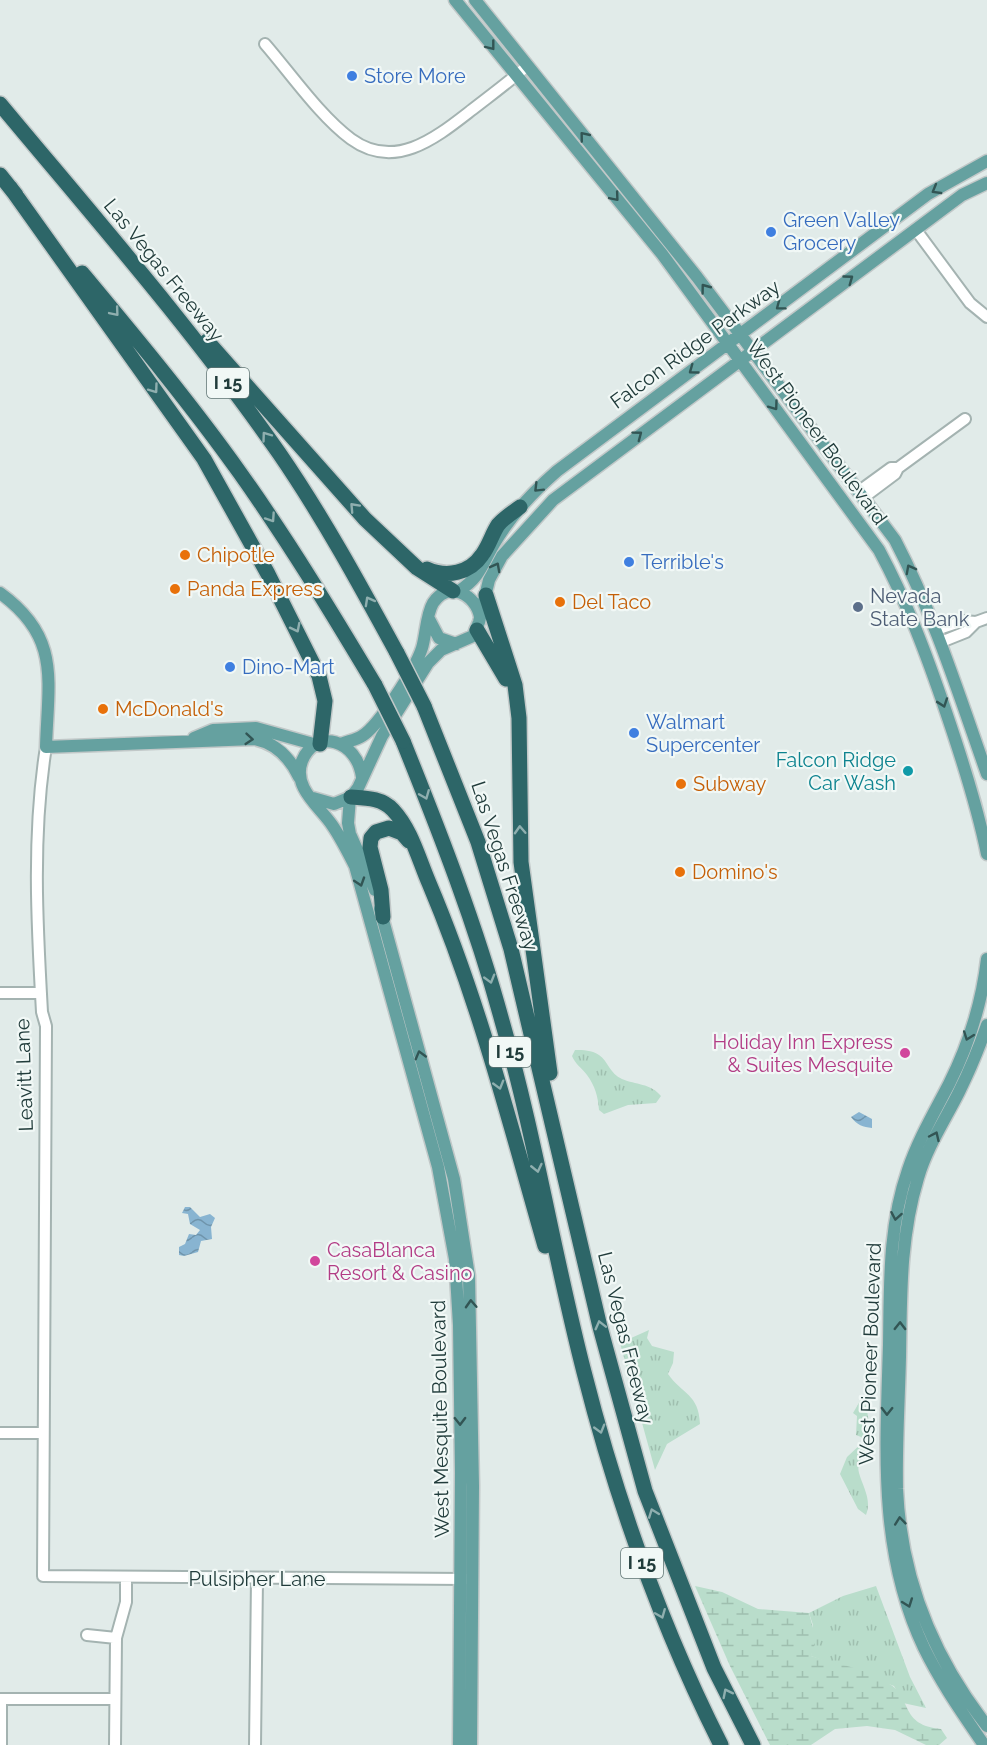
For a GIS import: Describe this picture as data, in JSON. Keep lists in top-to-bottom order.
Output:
{
  "streets": {
    "highway": ["Las Vegas Freeway", "I 15"],
    "main road": [
      "Falcon Ridge Parkway",
      "West Pioneer Boulevard",
      "Leavitt Lane",
      "West Mesquite Boulevard"
    ],
    "street": ["Pulsipher Lane"]
  },
  "crossings": [
    ["Falcon Ridge Parkway", "West Pioneer Boulevard"],
    ["Falcon Ridge Parkway", "West Mesquite Boulevard"],
    ["Leavitt Lane", "Pulsipher Lane"],
    ["West Mesquite Boulevard", "Pulsipher Lane"]
  ],
  "places": [
    "Store More",
    "Green Valley Grocery",
    "Chipotle",
    "Terrible's",
    "Panda Express",
    "Del Taco",
    "Nevada State Bank",
    "Dino-Mart",
    "McDonald's",
    "Walmart Supercenter",
    "Falcon Ridge Car Wash",
    "Subway",
    "Domino's",
    "Holiday Inn Express & Suites Mesquite",
    "CasaBlanca Resort & Casino"
  ]
}
